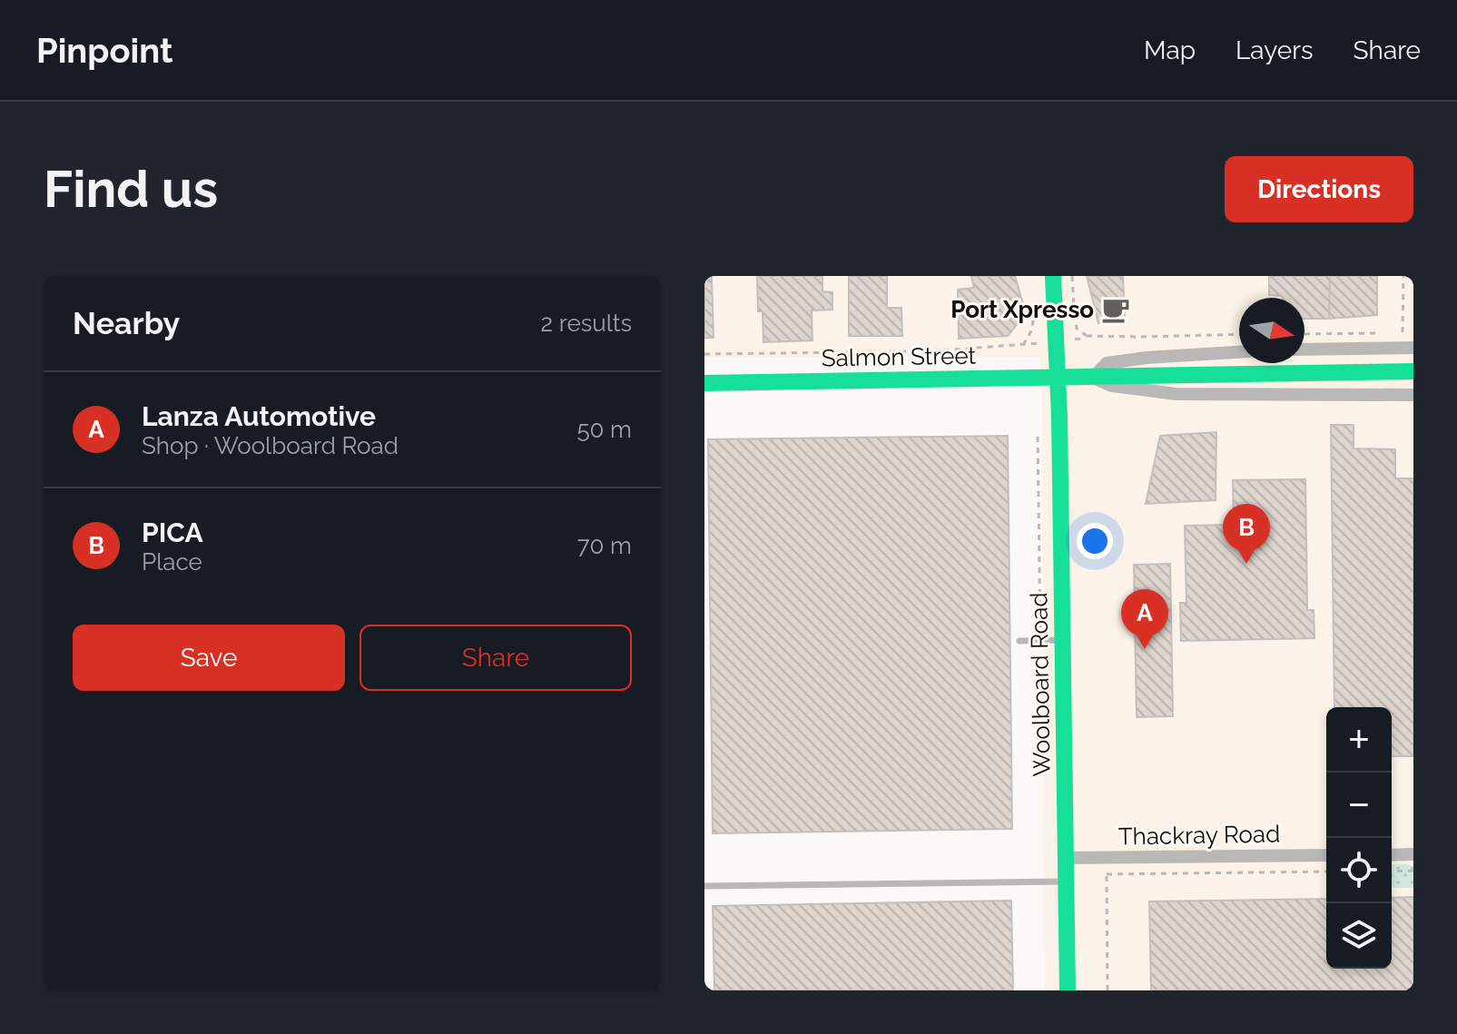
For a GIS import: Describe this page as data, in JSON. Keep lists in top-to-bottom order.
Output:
{
  "streets": {
    "street": ["Salmon Street", "Woolboard Road", "Thackray Road"]
  },
  "crossings": [
    ["Salmon Street", "Woolboard Road"],
    ["Woolboard Road", "Thackray Road"]
  ],
  "places": {
    "cafe": ["Port Xpresso"]
  },
  "north": "right",
  "page": {
    "header": "Pinpoint",
    "nav": ["Map", "Layers", "Share"],
    "buttons": [
      "Directions",
      ["Save", "Share"]
    ],
    "title": "Find us",
    "heading": ["Nearby", "2 results"],
    "list": [
      {
        "mark": "A",
        "name": "Lanza Automotive",
        "note": "Shop · Woolboard Road",
        "value": "50 m"
      },
      {
        "mark": "B",
        "name": "PICA",
        "note": "Place",
        "value": "70 m"
      }
    ],
    "pins": ["B", "A"],
    "map_buttons": ["+", "−"]
  }
}
